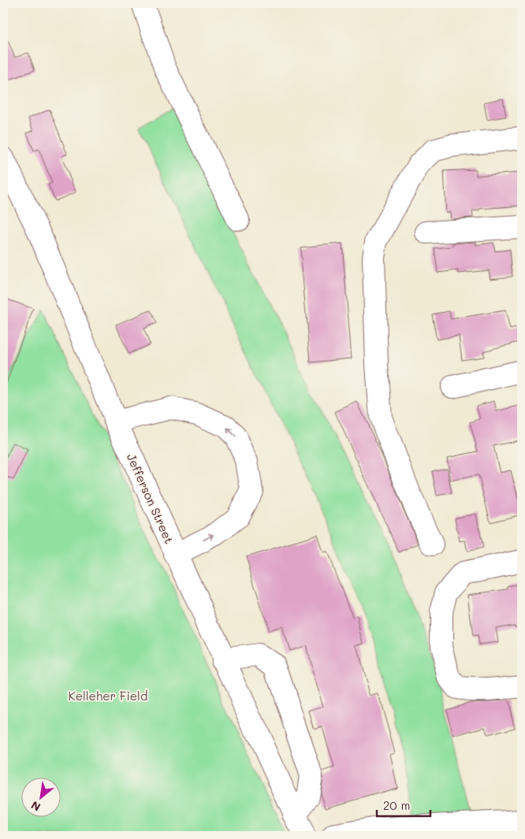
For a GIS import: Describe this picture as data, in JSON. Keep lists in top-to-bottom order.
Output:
{
  "streets": {
    "street": ["Jefferson Street"]
  },
  "parks": ["Kelleher Field"],
  "scale_bar": "20 m",
  "north": "bottom left"
}
